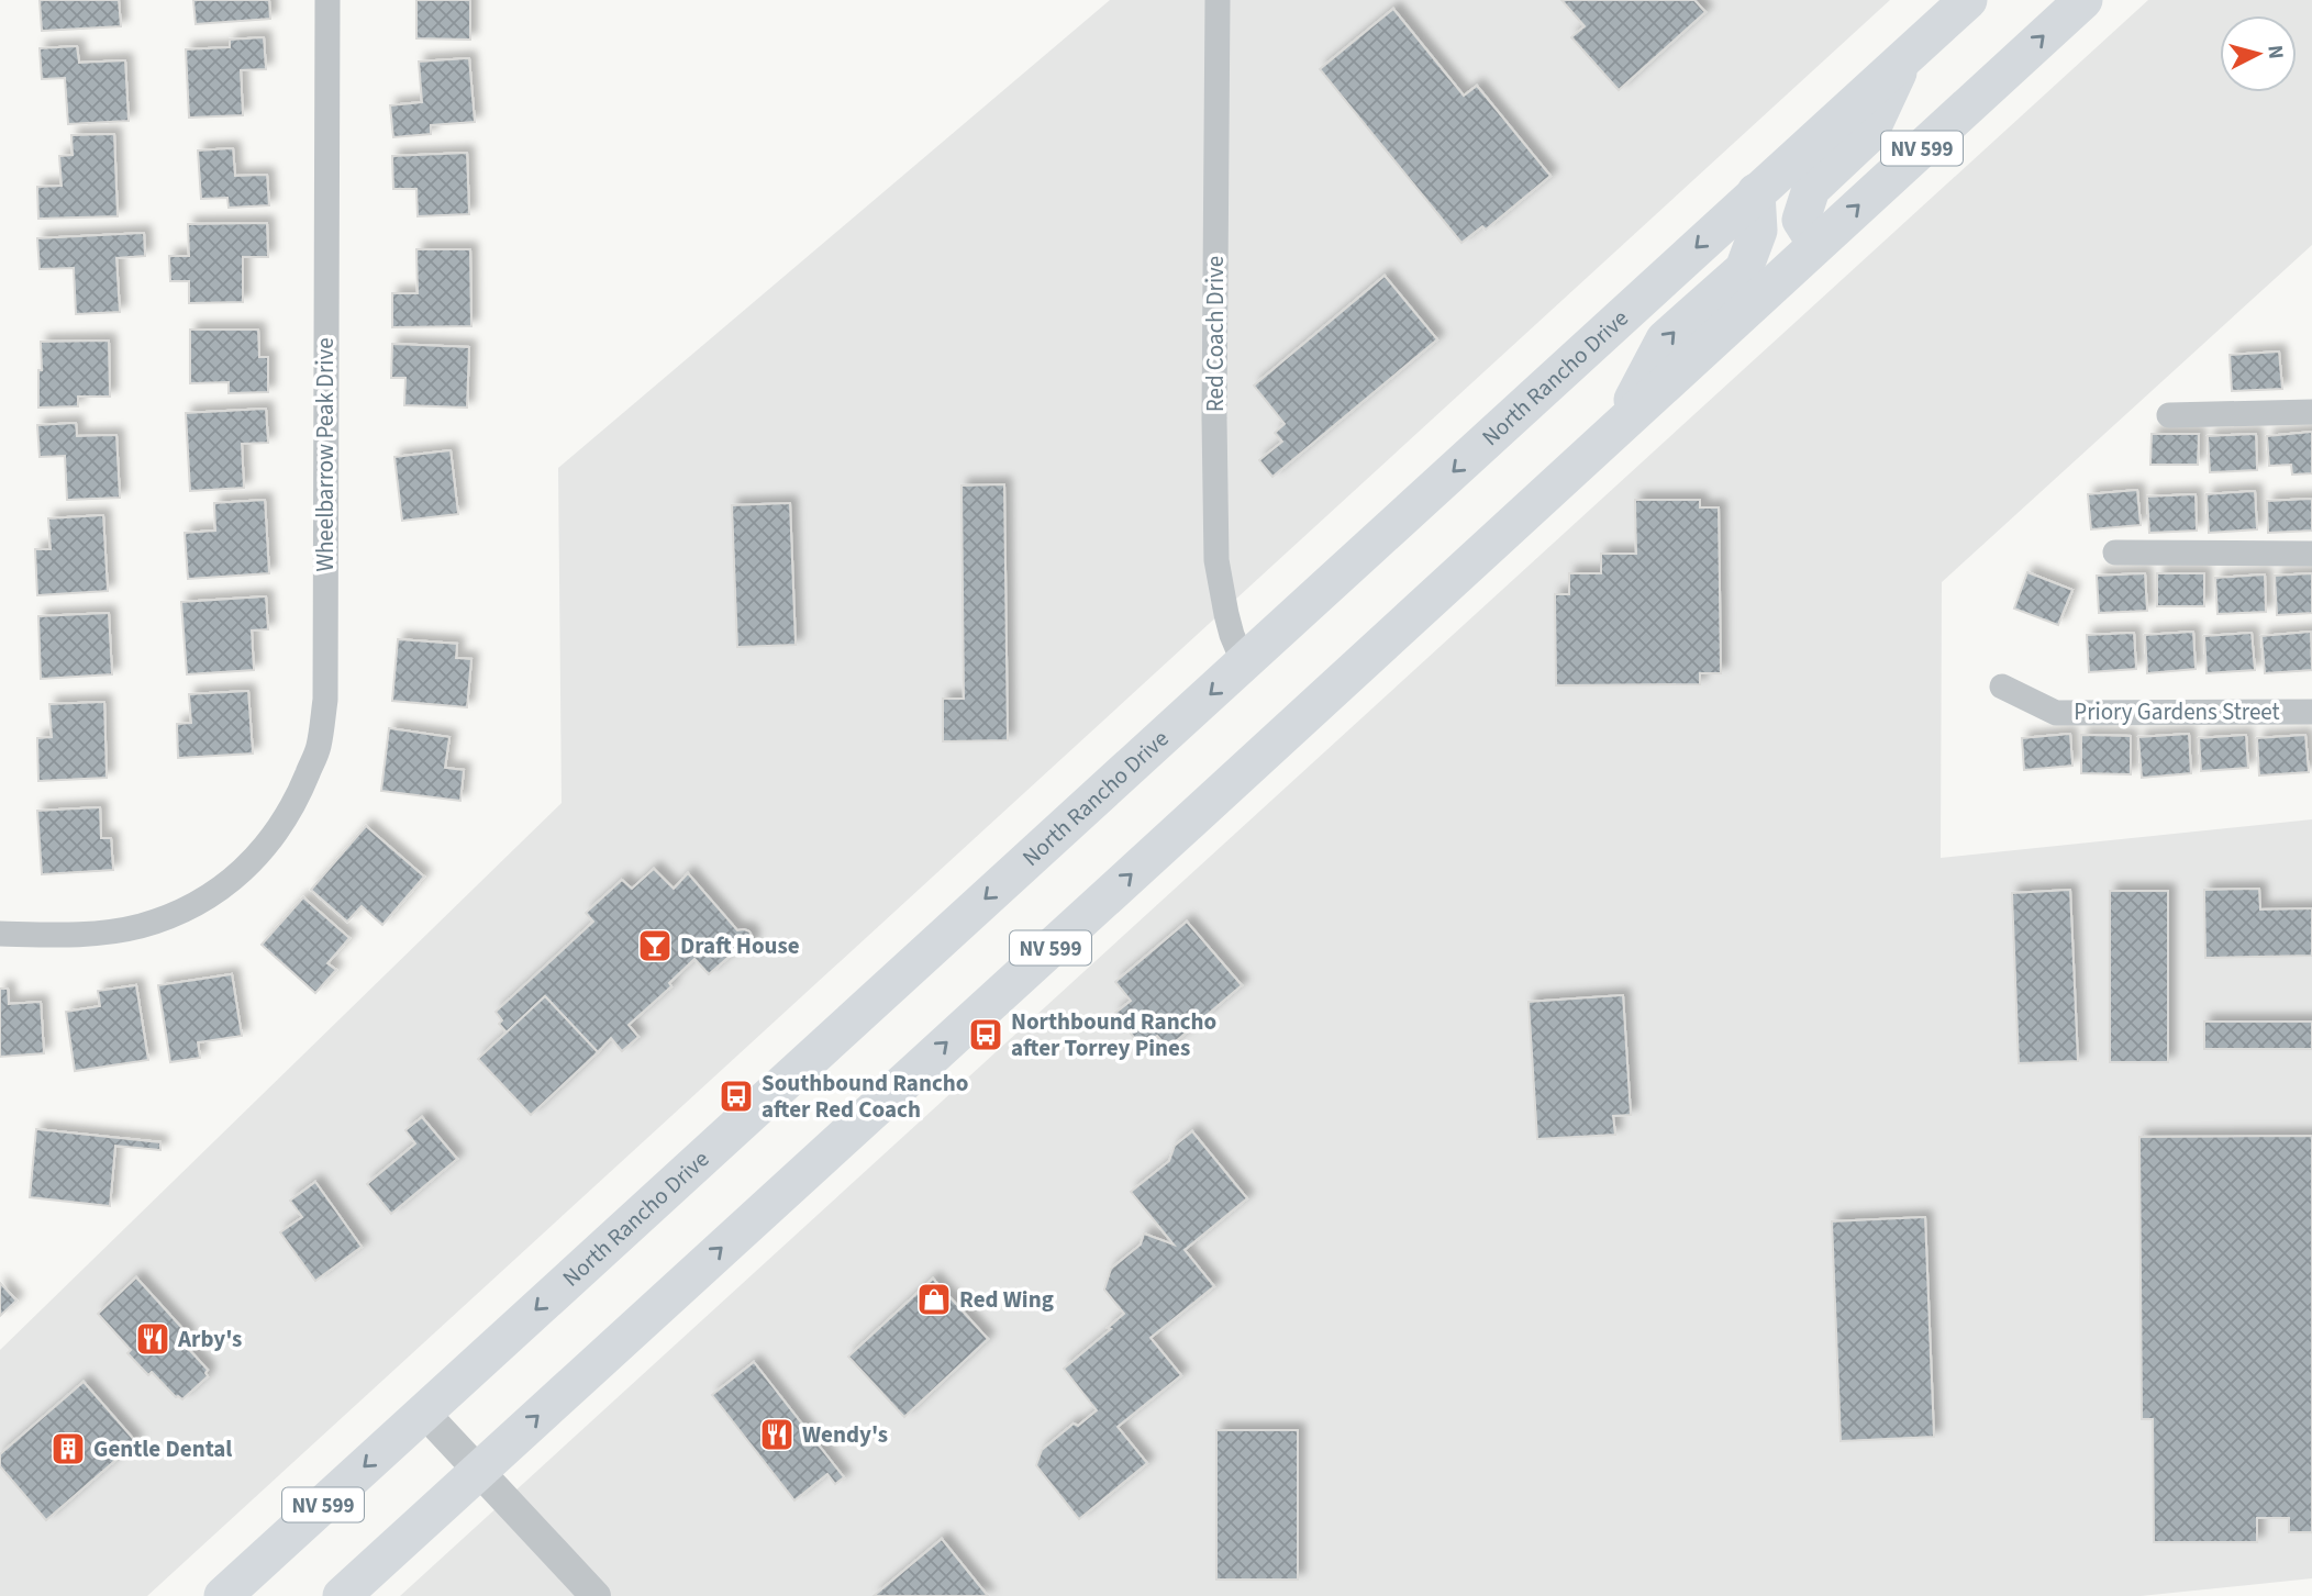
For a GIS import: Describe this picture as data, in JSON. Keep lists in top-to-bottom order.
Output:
{
  "streets": {
    "main road": ["NV 599", "North Rancho Drive"],
    "street": ["Red Coach Drive", "Wheelbarrow Peak Drive", "Priory Gardens Street"]
  },
  "crossings": [
    ["Red Coach Drive", "North Rancho Drive"]
  ],
  "places": {
    "bar": ["Draft House"],
    "bus stop": ["Northbound Rancho after Torrey Pines", "Southbound Rancho after Red Coach"],
    "shop": ["Red Wing"],
    "restaurant": ["Arby's", "Wendy's"],
    "building": ["Gentle Dental"]
  },
  "north": "right"
}
